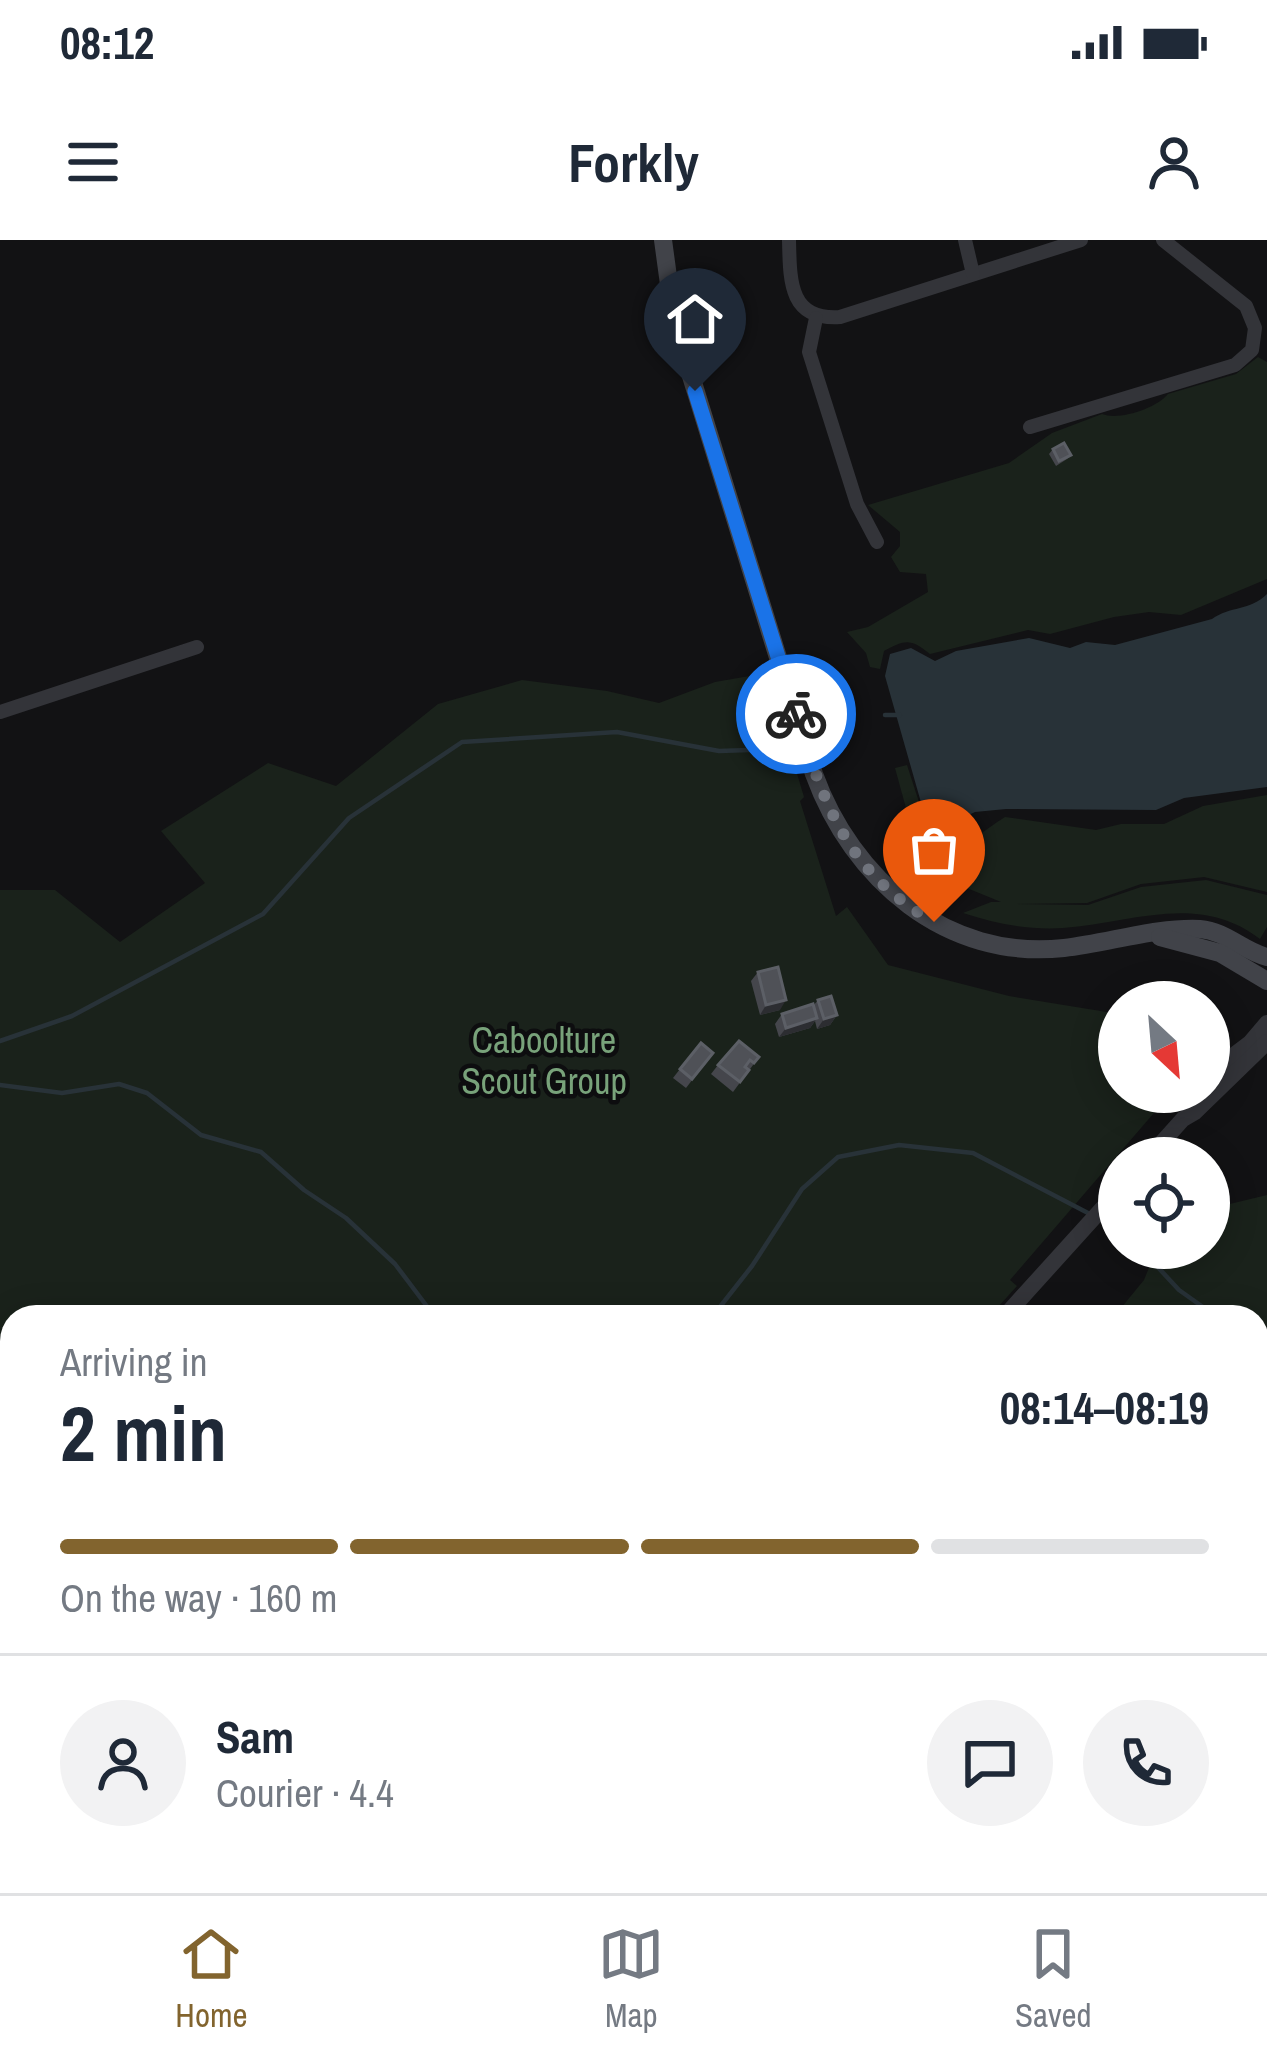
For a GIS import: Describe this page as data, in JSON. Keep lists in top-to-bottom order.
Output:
{
  "parks": ["Caboolture Scout Group"],
  "north": "bottom right",
  "page": {
    "status": "08:12",
    "header": "Forkly",
    "heading": ["2 min", "Arriving in", "08:14–08:19"],
    "panel": ["Sam", "Courier · 4.4"],
    "bar": "On the way · 160 m",
    "tabs": ["Home", "Map", "Saved"]
  }
}
